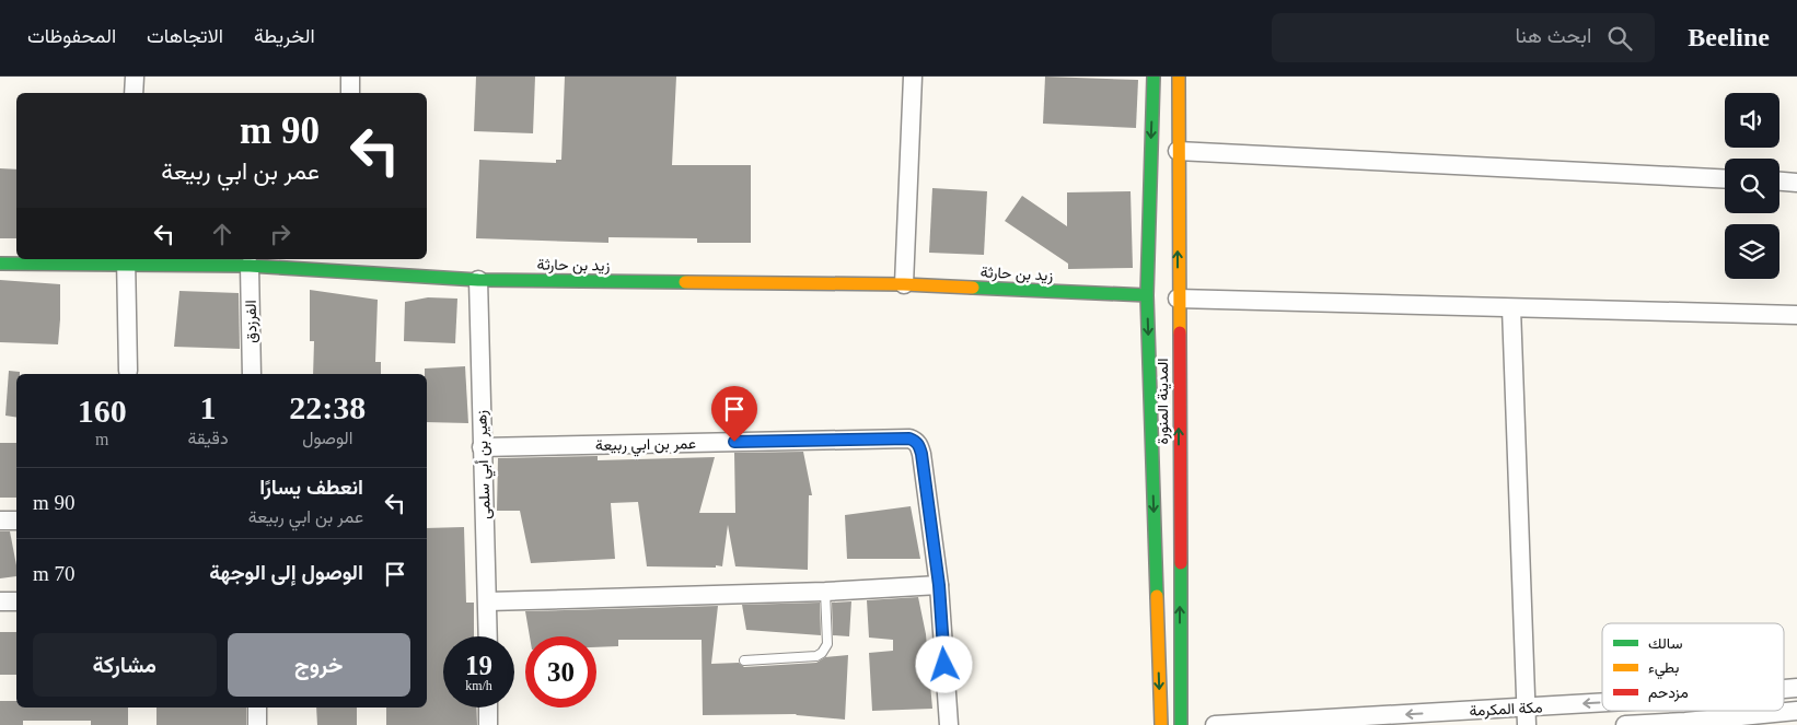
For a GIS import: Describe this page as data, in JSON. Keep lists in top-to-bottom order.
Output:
{
  "streets": {
    "main road": ["زيد بن حارثة", "المدينة المنورة"],
    "street": [
      "الفرزدق",
      "عمر بن ابي ربيعة",
      "زهير بن أبي سلمى",
      "مكة المكرمة"
    ]
  },
  "crossings": [
    ["زيد بن حارثة", "الفرزدق"],
    ["زيد بن حارثة", "زهير بن أبي سلمى"],
    ["عمر بن ابي ربيعة", "زهير بن أبي سلمى"]
  ],
  "one_way": ["مكة المكرمة"],
  "legend": ["سالك", "بطيء", "مزدحم"],
  "page": {
    "header": "Beeline",
    "search": "ابحث هنا",
    "nav": ["الخريطة", "الاتجاهات", "المحفوظات"],
    "turn": ["90 m", "عمر بن ابي ربيعة"],
    "eta": [
      "22:38",
      "الوصول",
      "1",
      "دقيقة",
      "160",
      "m"
    ],
    "list": [
      {
        "name": "انعطف يسارًا",
        "note": "عمر بن ابي ربيعة",
        "value": "90 m"
      },
      {
        "name": "الوصول إلى الوجهة",
        "value": "70 m"
      }
    ],
    "buttons": ["خروج", "مشاركة"],
    "speed": "19 km/h",
    "limit": "30"
  }
}
